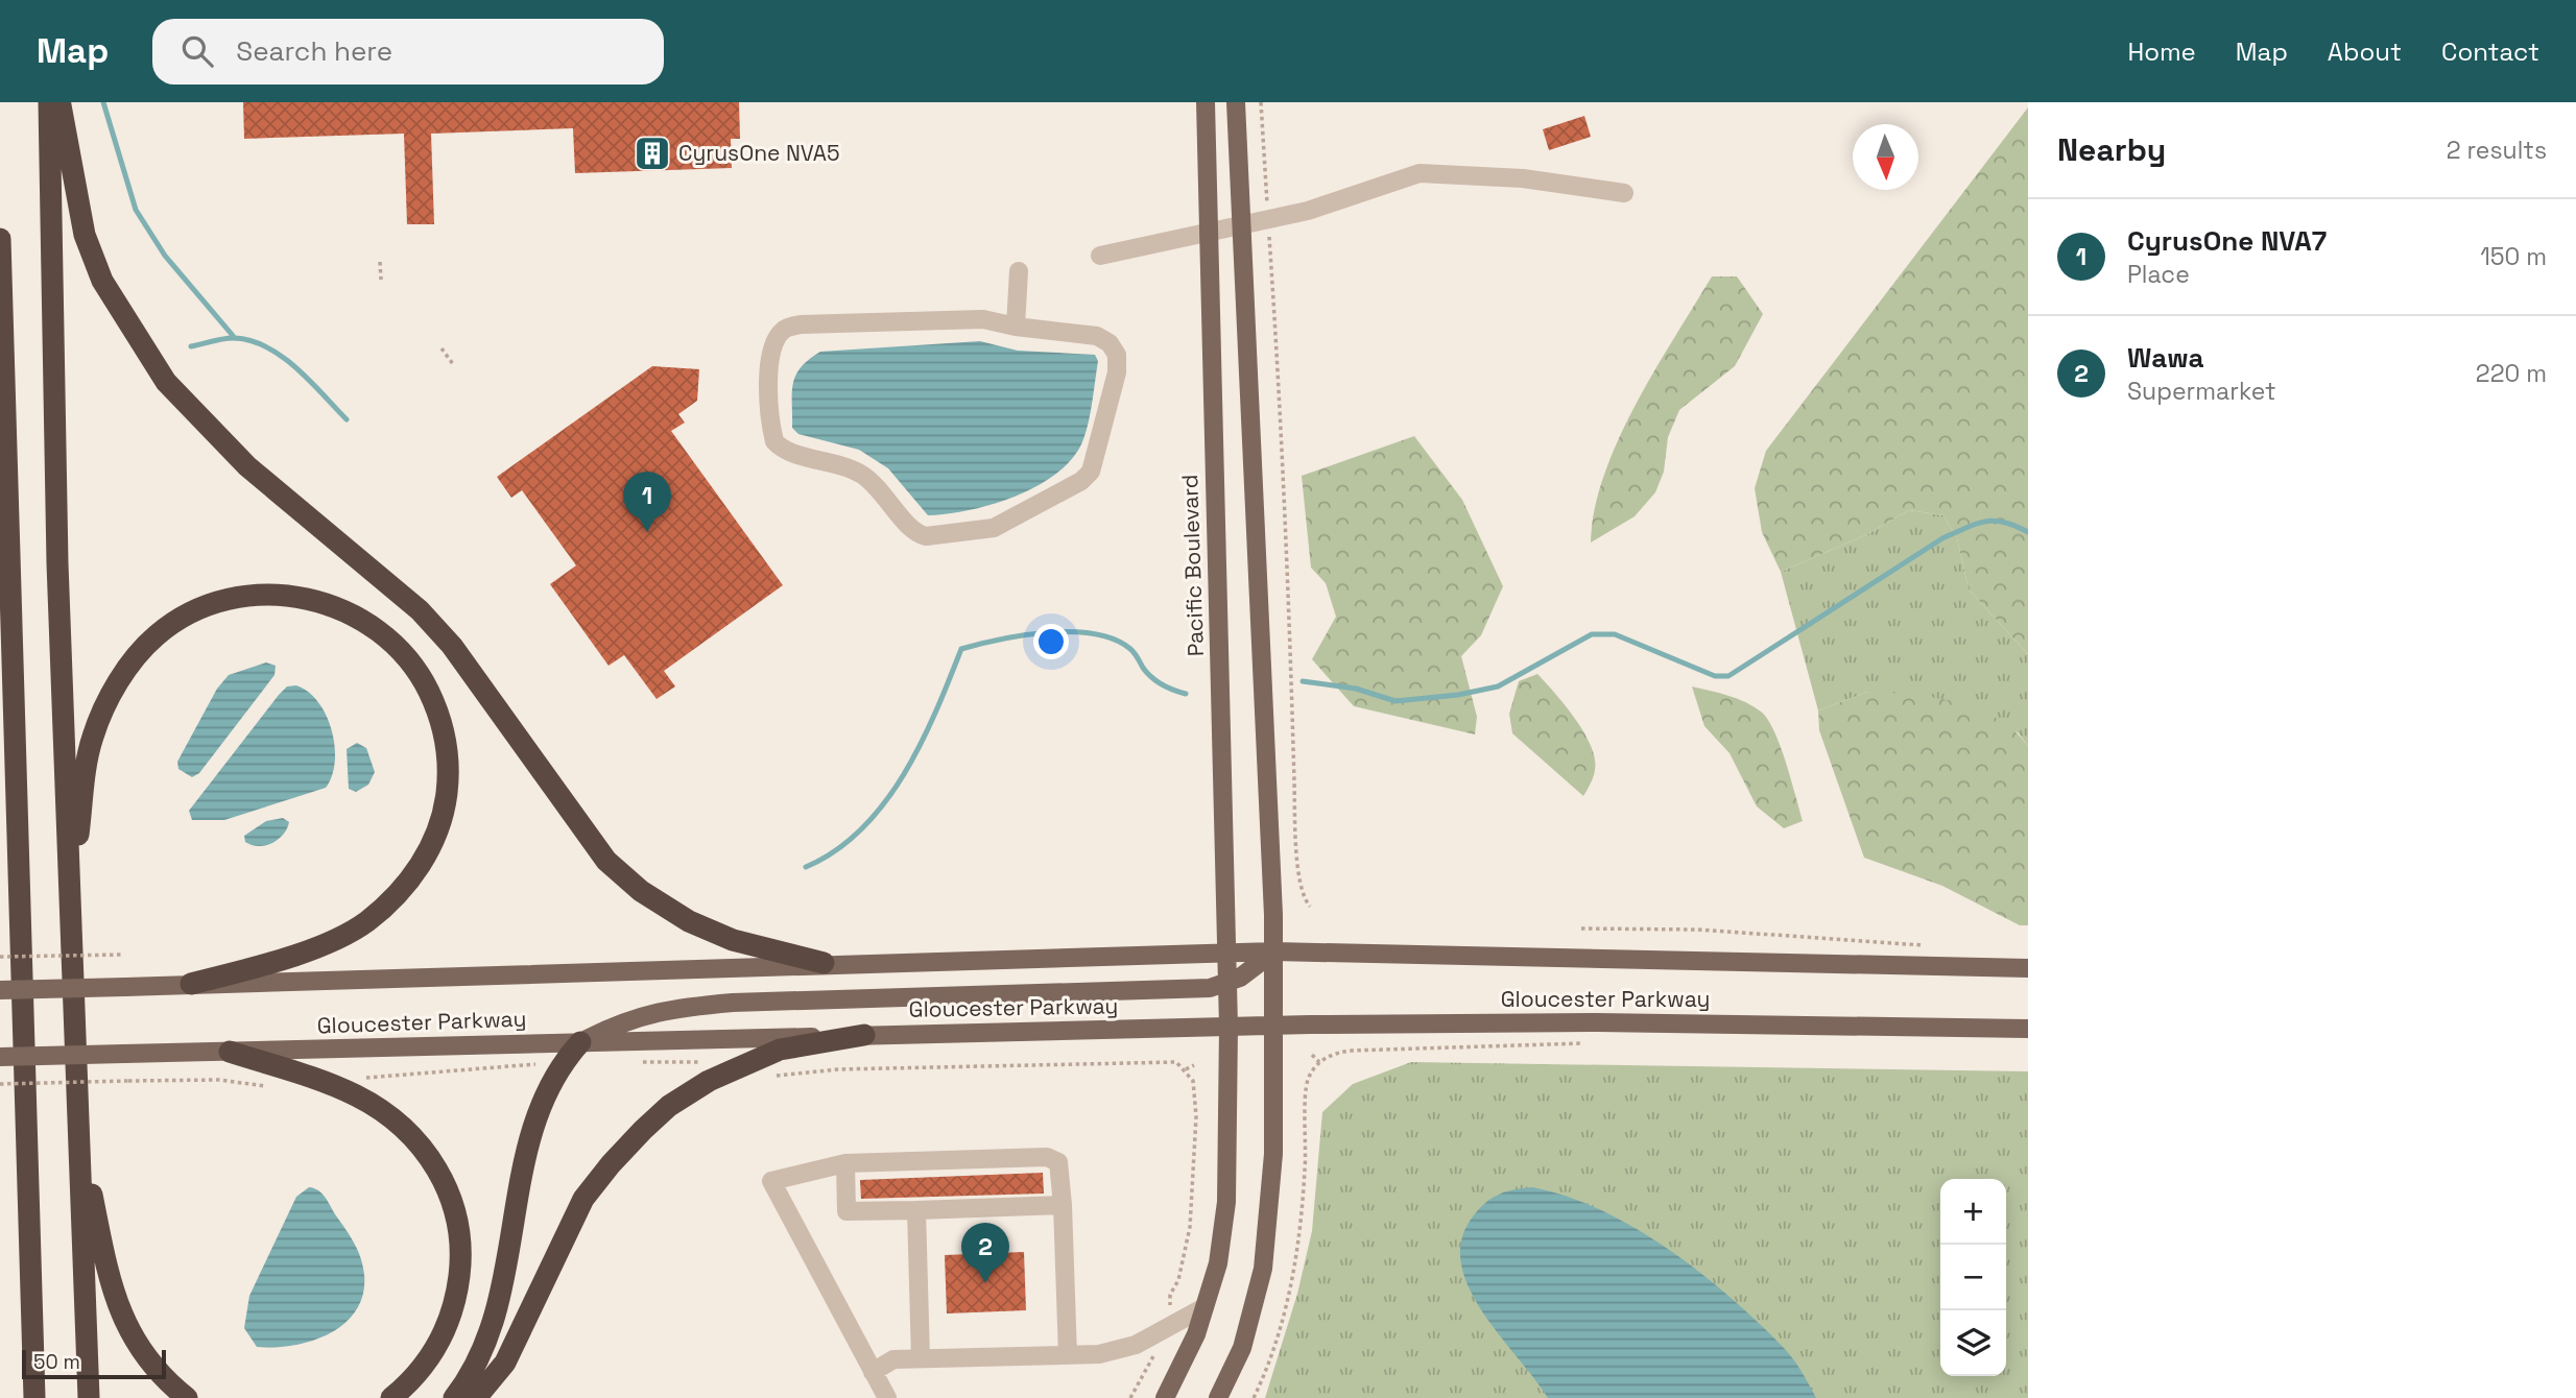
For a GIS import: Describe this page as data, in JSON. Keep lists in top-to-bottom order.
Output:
{
  "streets": {
    "main road": ["Pacific Boulevard", "Gloucester Parkway"]
  },
  "crossings": [
    ["Pacific Boulevard", "Gloucester Parkway"]
  ],
  "places": {
    "building": ["CyrusOne NVA5"]
  },
  "scale_bar": "50 m",
  "north": "bottom",
  "page": {
    "header": "Map",
    "search": "Search here",
    "nav": [
      "Home",
      "Map",
      "About",
      "Contact"
    ],
    "heading": ["Nearby", "2 results"],
    "list": [
      {
        "mark": "1",
        "name": "CyrusOne NVA7",
        "note": "Place",
        "value": "150 m"
      },
      {
        "mark": "2",
        "name": "Wawa",
        "note": "Supermarket",
        "value": "220 m"
      }
    ],
    "pins": ["1", "2"],
    "map_buttons": ["+", "−"],
    "scale": "50 m"
  }
}
